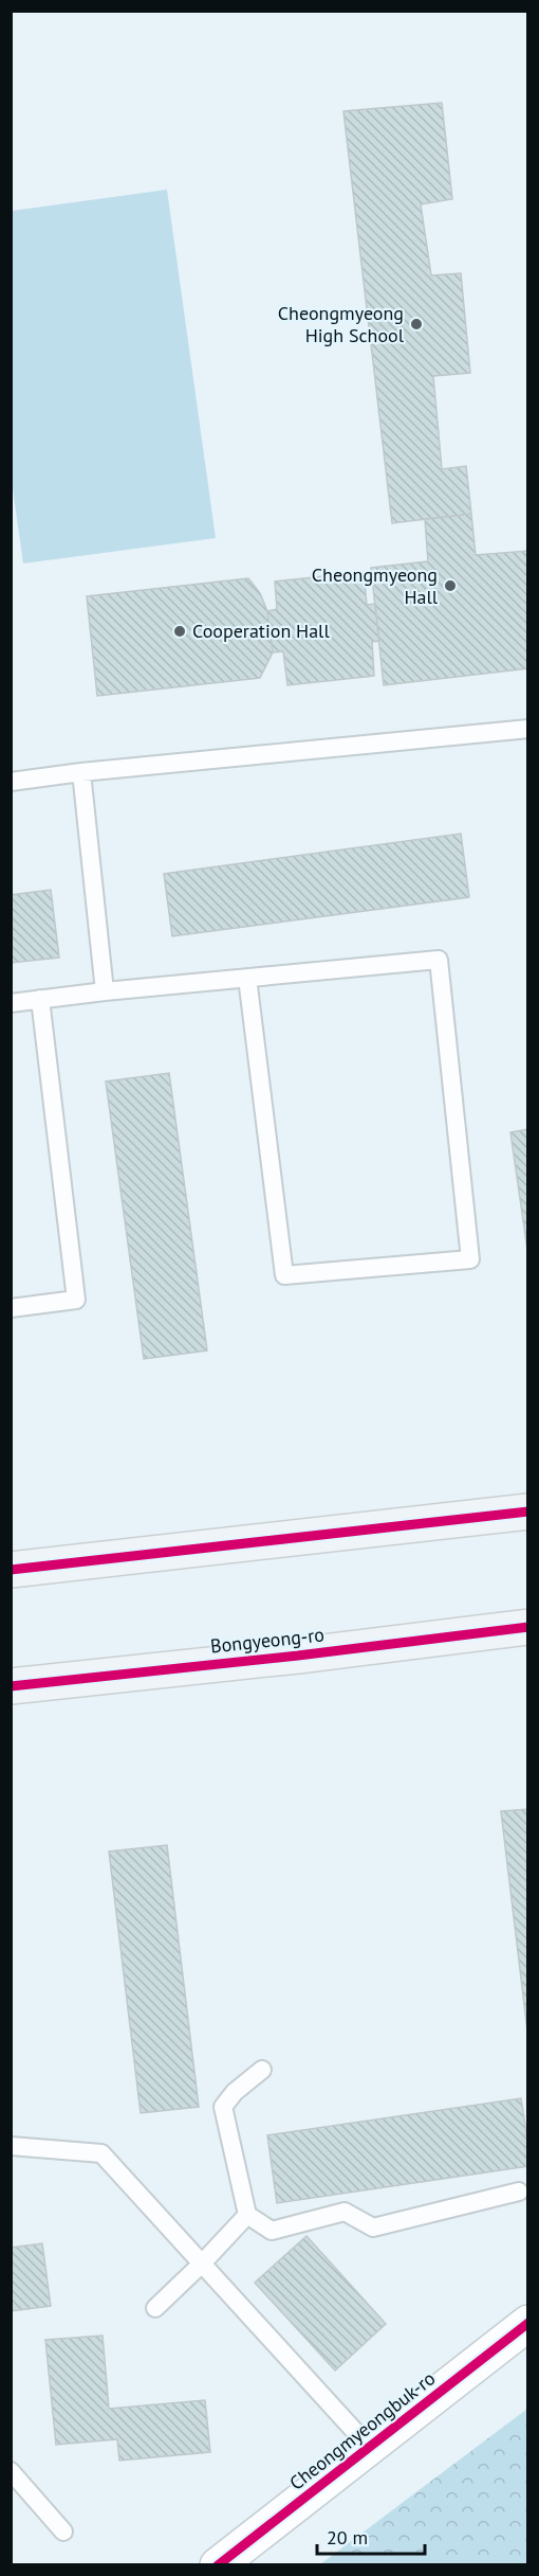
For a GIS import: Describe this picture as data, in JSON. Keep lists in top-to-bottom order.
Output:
{
  "streets": {
    "main road": ["Bongyeong-ro"],
    "street": ["Cheongmyeongbuk-ro"]
  },
  "places": ["Cheongmyeong High School", "Cheongmyeong Hall", "Cooperation Hall"],
  "scale_bar": "20 m"
}
